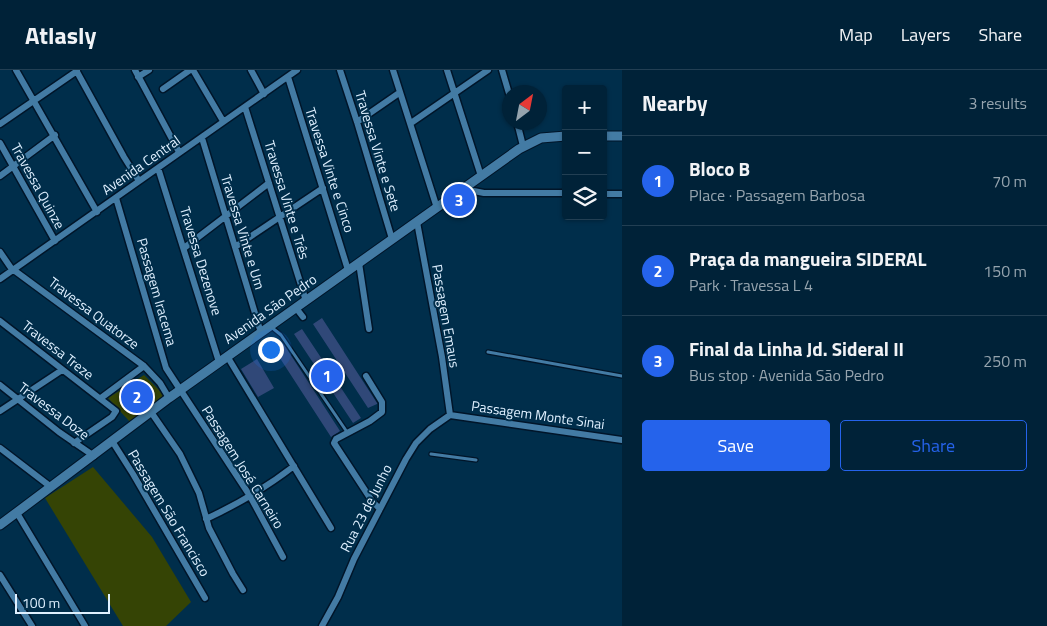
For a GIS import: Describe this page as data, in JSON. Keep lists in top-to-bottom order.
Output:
{
  "streets": {
    "main road": ["Avenida São Pedro"],
    "street": [
      "Travessa Vinte e Sete",
      "Avenida Central",
      "Travessa Vinte e Cinco",
      "Travessa Quinze",
      "Travessa Vinte e Três",
      "Travessa Vinte e Um",
      "Travessa Dezenove",
      "Passagem Iracema",
      "Travessa Quatorze",
      "Passagem Emaus",
      "Travessa Treze",
      "Travessa Doze",
      "Passagem Monte Sinai",
      "Passagem José Carneiro",
      "Rua 23 de Junho",
      "Passagem São Francisco"
    ]
  },
  "crossings": [
    ["Travessa Vinte e Sete", "Avenida São Pedro"],
    ["Avenida Central", "Travessa Vinte e Cinco"],
    ["Avenida Central", "Travessa Quinze"],
    ["Avenida Central", "Travessa Vinte e Três"],
    ["Avenida Central", "Travessa Vinte e Um"],
    ["Avenida Central", "Travessa Dezenove"],
    ["Avenida Central", "Passagem Iracema"],
    ["Avenida Central", "Travessa Quatorze"],
    ["Travessa Vinte e Cinco", "Avenida São Pedro"],
    ["Travessa Vinte e Três", "Avenida São Pedro"],
    ["Travessa Vinte e Um", "Avenida São Pedro"],
    ["Travessa Dezenove", "Avenida São Pedro"],
    ["Passagem Iracema", "Avenida São Pedro"],
    ["Passagem Iracema", "Passagem José Carneiro"],
    ["Avenida São Pedro", "Travessa Quatorze"],
    ["Avenida São Pedro", "Passagem Emaus"],
    ["Avenida São Pedro", "Travessa Doze"],
    ["Avenida São Pedro", "Passagem José Carneiro"],
    ["Avenida São Pedro", "Passagem São Francisco"],
    ["Passagem Emaus", "Passagem Monte Sinai"],
    ["Passagem Emaus", "Rua 23 de Junho"],
    ["Travessa Treze", "Travessa Doze"],
    ["Passagem Monte Sinai", "Rua 23 de Junho"]
  ],
  "scale_bar": "100 m",
  "north": "top right",
  "page": {
    "header": "Atlasly",
    "nav": ["Map", "Layers", "Share"],
    "heading": ["Nearby", "3 results"],
    "map_buttons": ["+", "−"],
    "list": [
      {
        "mark": "1",
        "name": "Bloco B",
        "note": "Place · Passagem Barbosa",
        "value": "70 m"
      },
      {
        "mark": "2",
        "name": "Praça da mangueira SIDERAL",
        "note": "Park · Travessa L 4",
        "value": "150 m"
      },
      {
        "mark": "3",
        "name": "Final da Linha Jd. Sideral II",
        "note": "Bus stop · Avenida São Pedro",
        "value": "250 m"
      }
    ],
    "pins": ["3", "1", "2"],
    "buttons": ["Save", "Share"],
    "scale": "100 m"
  }
}
